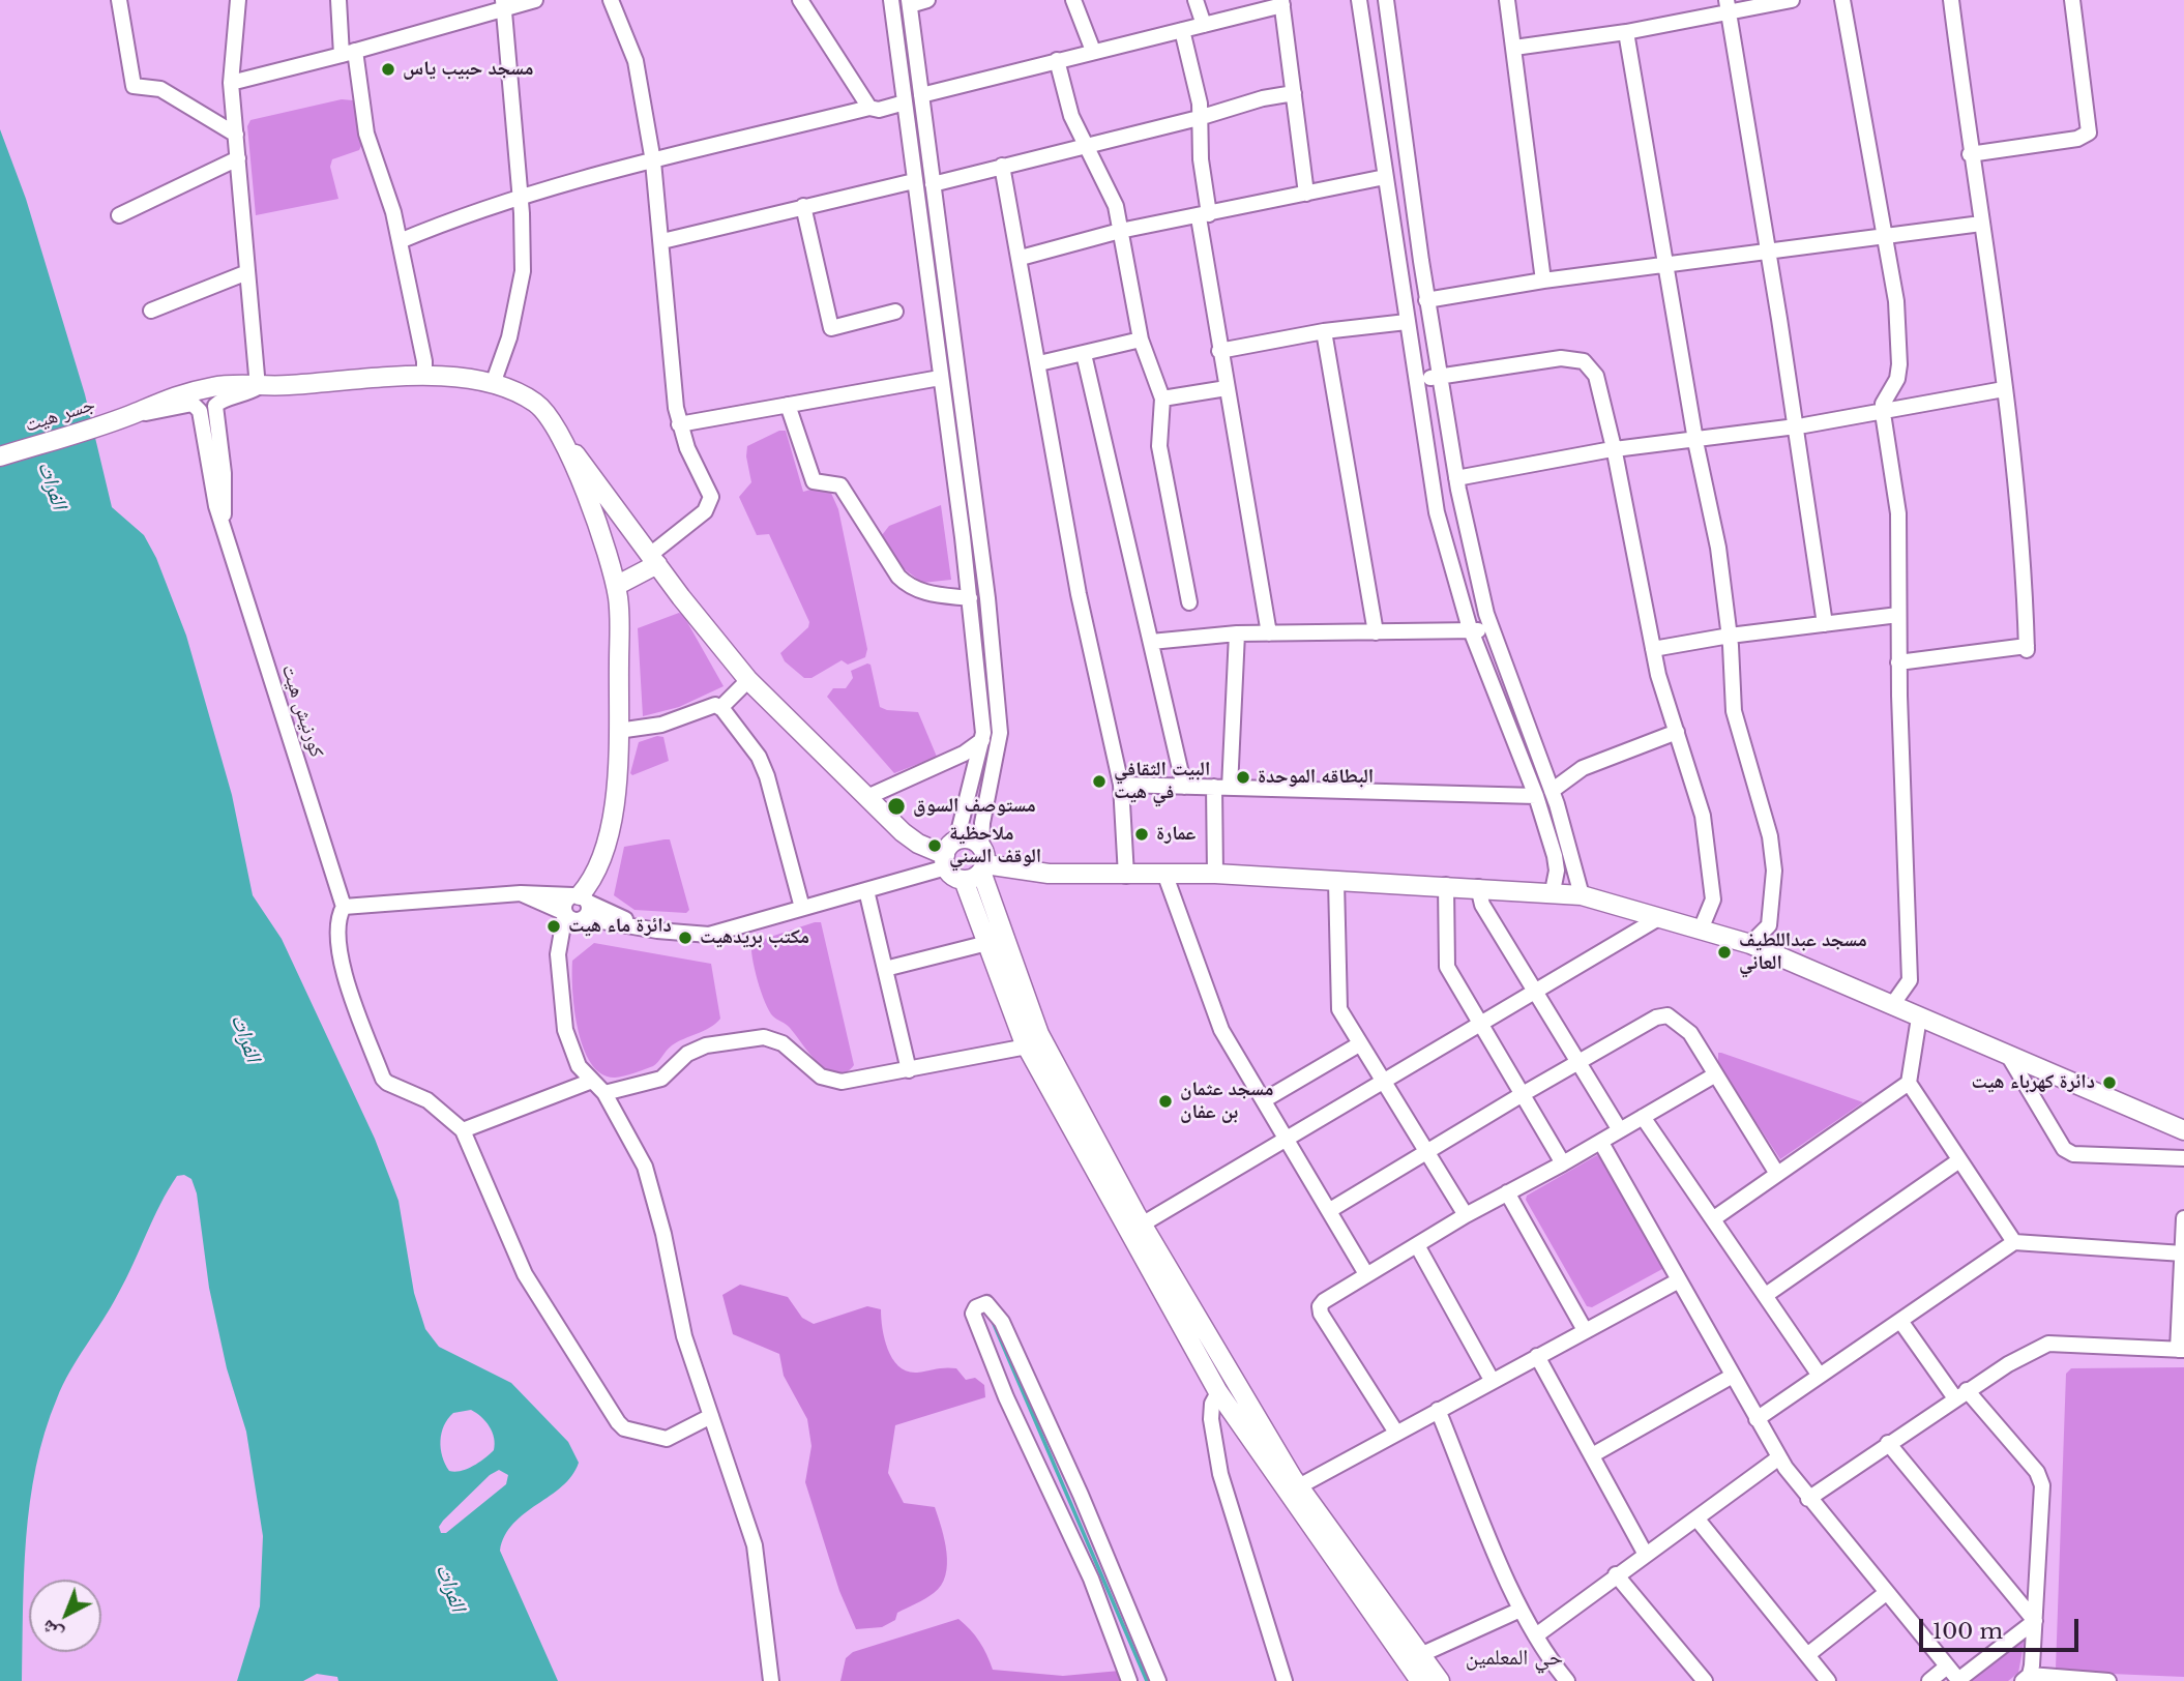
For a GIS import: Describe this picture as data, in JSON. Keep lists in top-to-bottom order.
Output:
{
  "streets": {
    "main road": ["جسر هيت"],
    "street": ["كورنيش هيت"]
  },
  "crossings": [
    ["جسر هيت", "كورنيش هيت"]
  ],
  "districts": ["حي المعلمين"],
  "water": ["الفرات"],
  "places": [
    "مسجد حبيب ياس",
    "البطاقه الموحدة",
    "البيت الثقافي في هيت",
    "مستوصف السوق",
    "عمارة",
    "ملاحظية الوقف السني",
    "دائرة ماء هيت",
    "مكتب بريدهيت",
    "مسجد عبداللطيف العاني",
    "دائرة كهرباء هيت",
    "مسجد عثمان بن عفان"
  ],
  "scale_bar": "100 m",
  "north": "bottom left"
}
